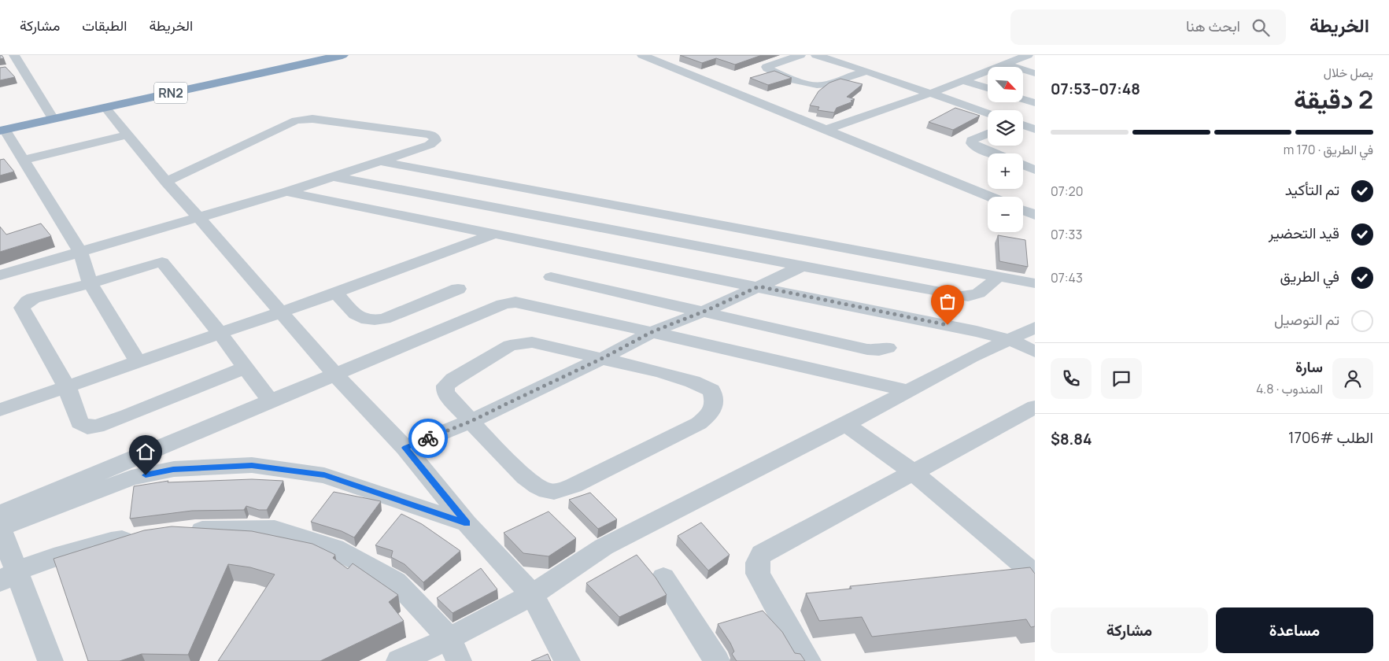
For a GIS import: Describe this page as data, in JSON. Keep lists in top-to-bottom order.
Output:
{
  "streets": {
    "highway": ["RN2"]
  },
  "north": "bottom right",
  "page": {
    "header": "الخريطة",
    "search": "ابحث هنا",
    "nav": ["الخريطة", "الطبقات", "مشاركة"],
    "heading": ["2 دقيقة", "يصل خلال", "07:48–07:53"],
    "panel": [
      "سارة",
      "المندوب · 4.8",
      "الطلب #1706",
      "$8.84"
    ],
    "map_buttons": ["+", "−"],
    "bar": "في الطريق · 170 m",
    "list": [
      ["تم التأكيد", "07:20"],
      ["قيد التحضير", "07:33"],
      ["في الطريق", "07:43"],
      "تم التوصيل"
    ],
    "buttons": ["مساعدة", "مشاركة"]
  }
}
